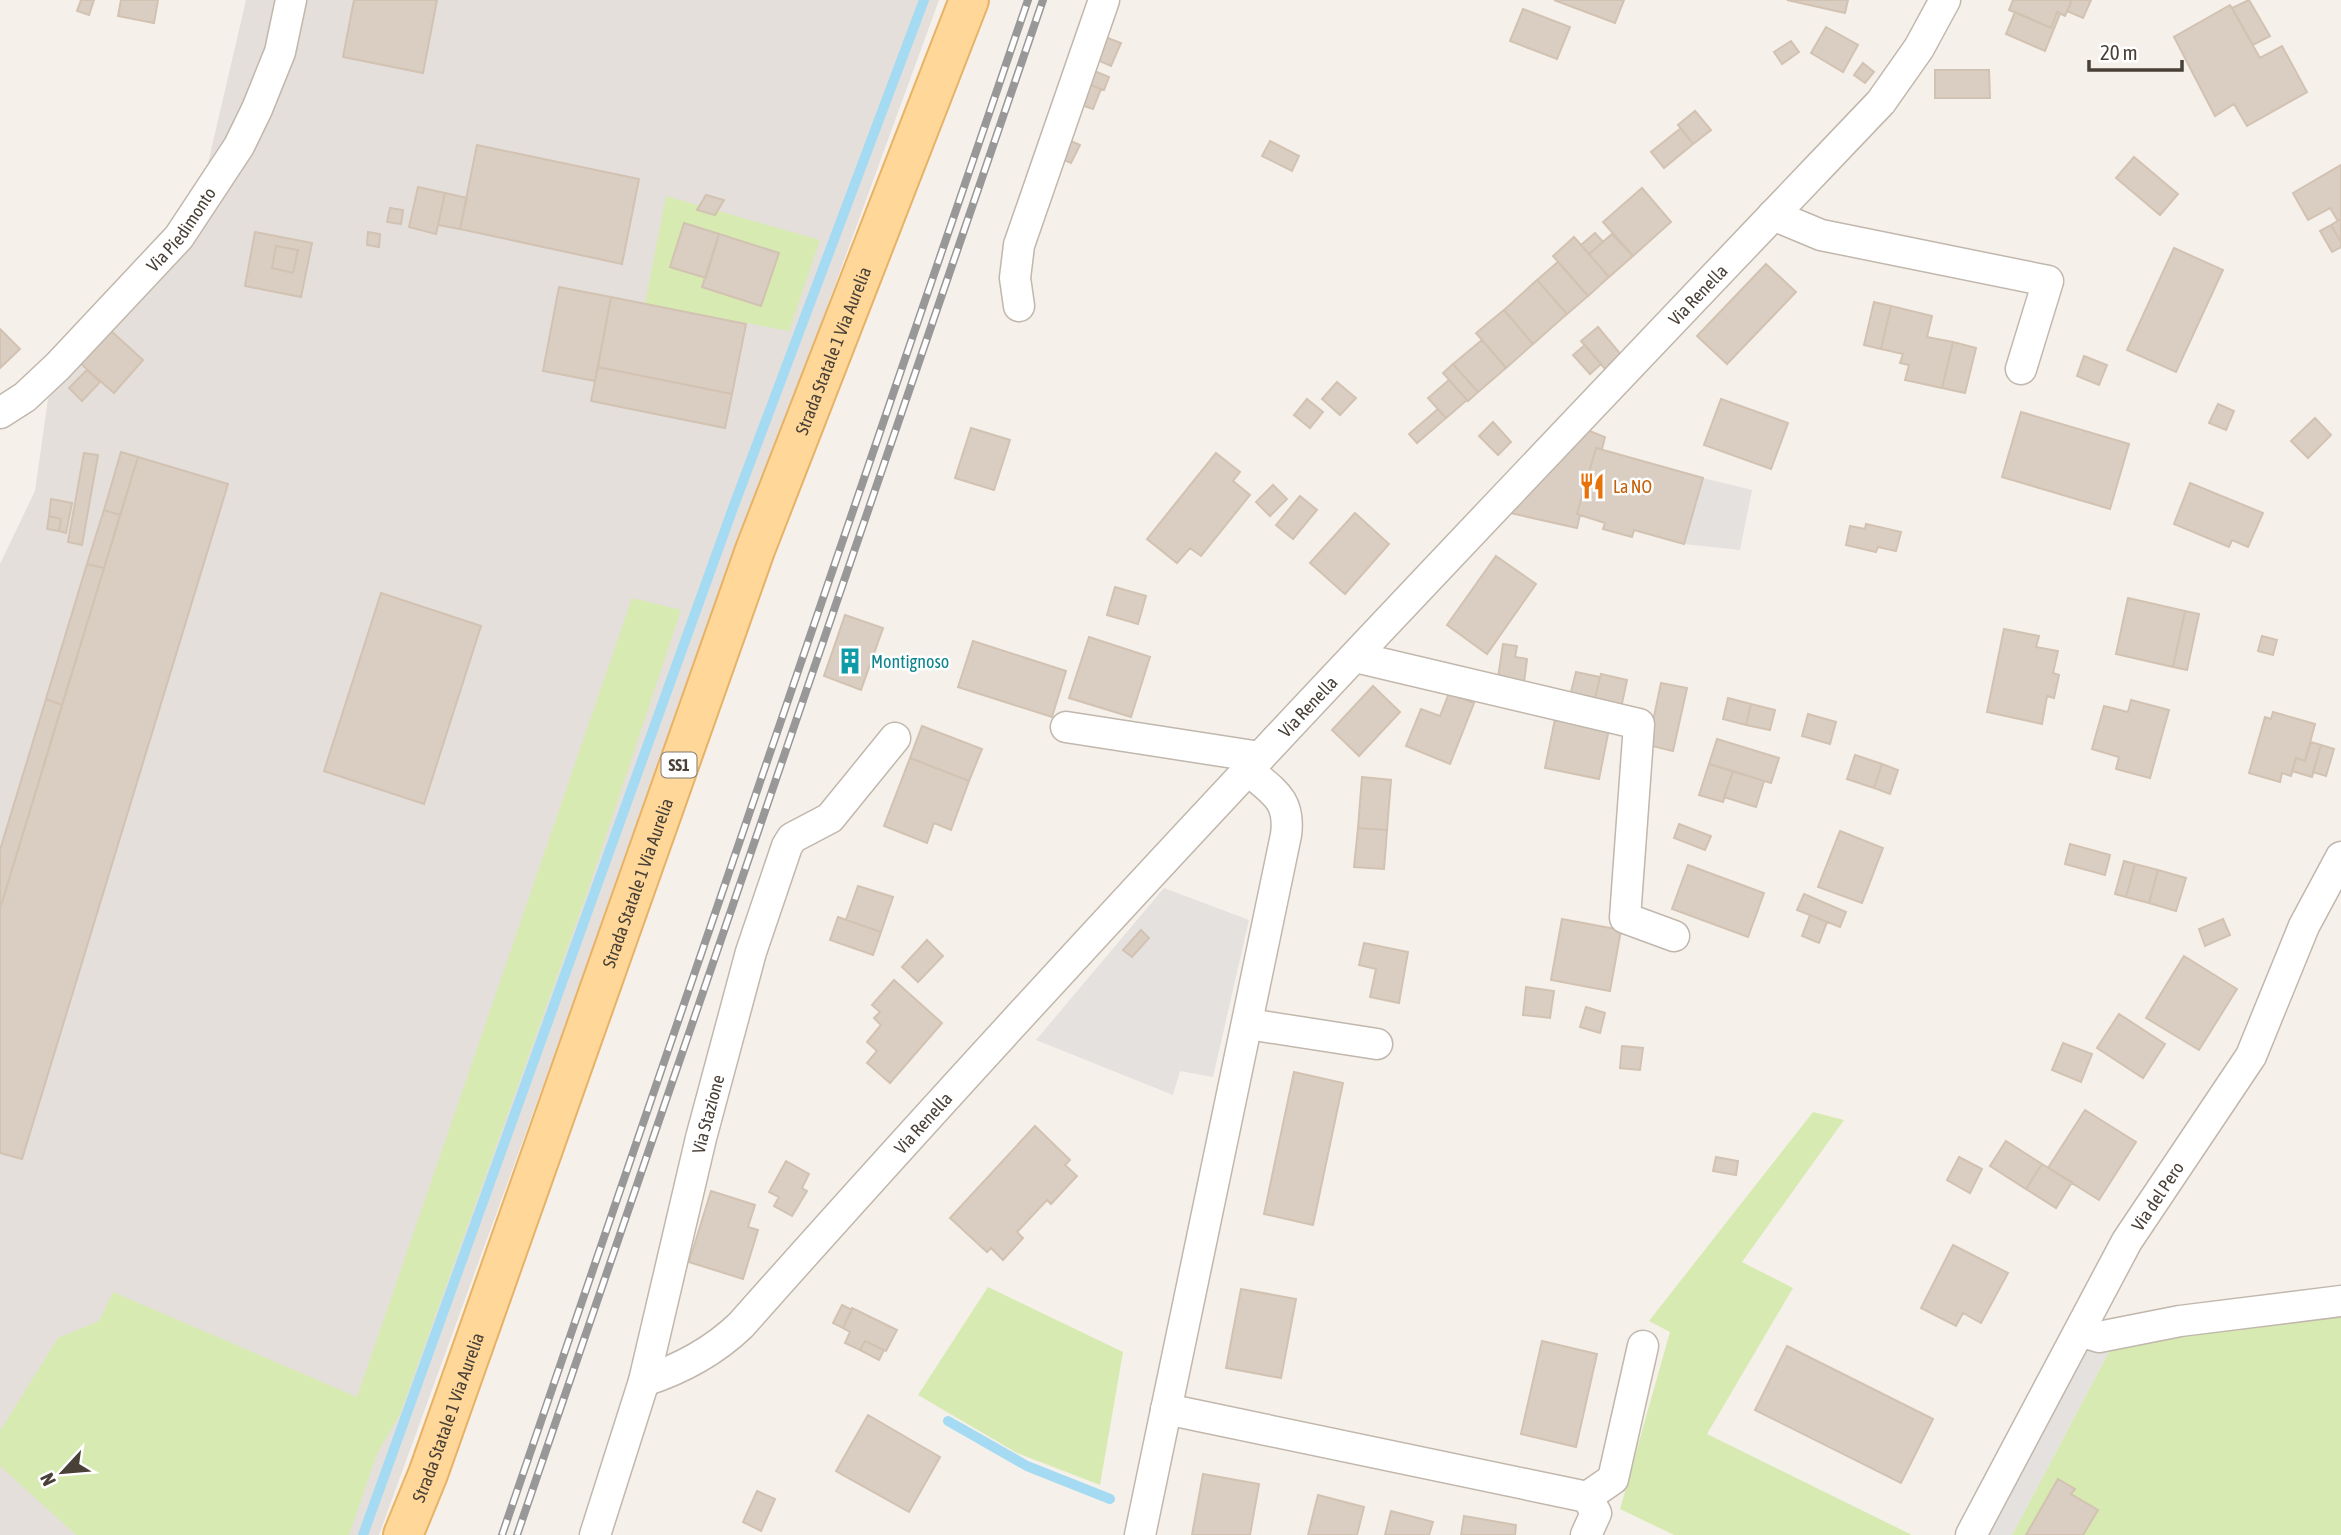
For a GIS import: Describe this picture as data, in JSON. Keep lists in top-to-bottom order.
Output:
{
  "streets": {
    "main road": ["Strada Statale 1 Via Aurelia", "SS1"],
    "street": [
      "Via Piedimonto",
      "Via Renella",
      "Via Stazione",
      "Via del Pero"
    ]
  },
  "crossings": [
    ["Via Renella", "Via Stazione"]
  ],
  "places": {
    "restaurant": ["La NO"],
    "building": ["Montignoso"]
  },
  "scale_bar": "20 m",
  "north": "bottom left"
}
